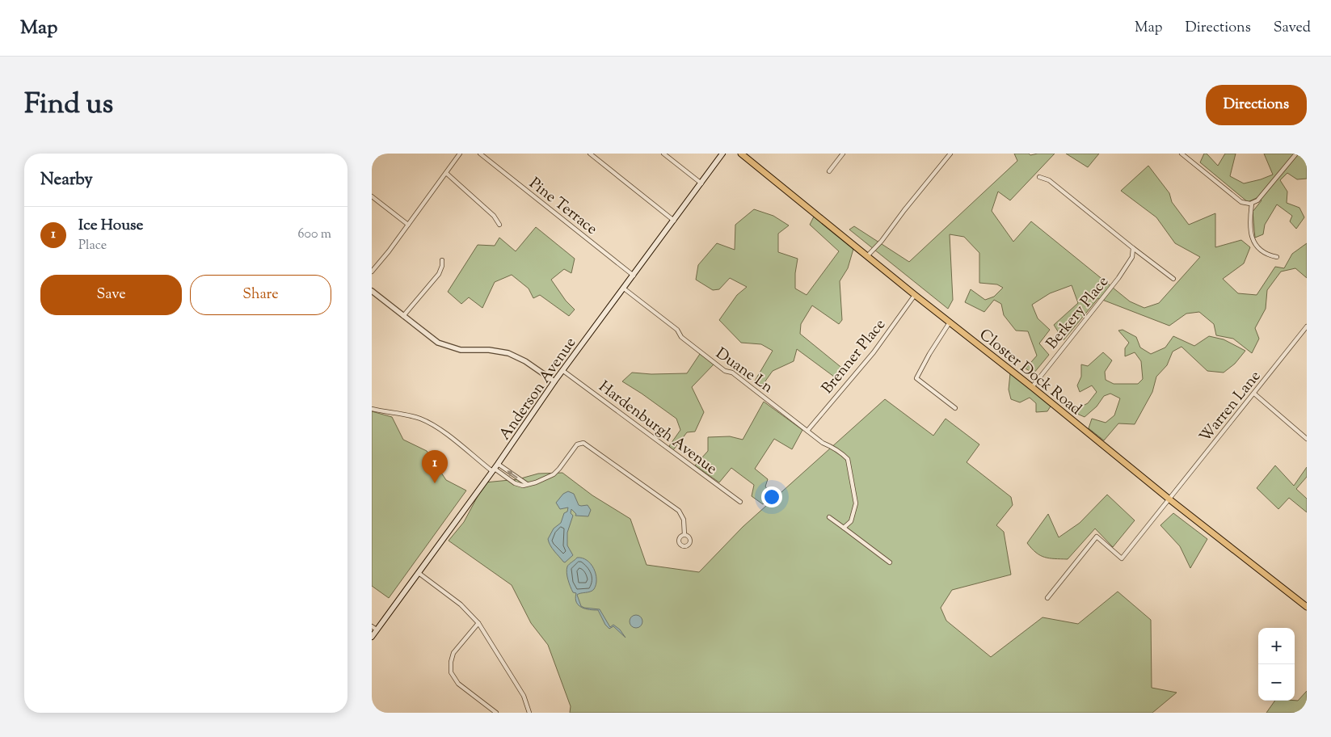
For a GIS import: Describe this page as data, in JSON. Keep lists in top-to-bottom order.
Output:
{
  "streets": {
    "main road": ["Closter Dock Road", "Anderson Avenue"],
    "street": [
      "Pine Terrace",
      "Berkery Place",
      "Brenner Place",
      "Duane Ln",
      "Warren Lane",
      "Hardenburgh Avenue"
    ]
  },
  "crossings": [
    ["Pine Terrace", "Anderson Avenue"],
    ["Berkery Place", "Closter Dock Road"],
    ["Brenner Place", "Duane Ln"],
    ["Brenner Place", "Closter Dock Road"],
    ["Duane Ln", "Anderson Avenue"],
    ["Closter Dock Road", "Warren Lane"],
    ["Anderson Avenue", "Hardenburgh Avenue"]
  ],
  "page": {
    "header": "Map",
    "nav": ["Map", "Directions", "Saved"],
    "title": "Find us",
    "buttons": [
      "Directions",
      ["Save", "Share"]
    ],
    "heading": "Nearby",
    "list": [
      {
        "mark": "1",
        "name": "Ice House",
        "note": "Place",
        "value": "600 m"
      }
    ],
    "pins": "1",
    "map_buttons": ["+", "−"]
  }
}
